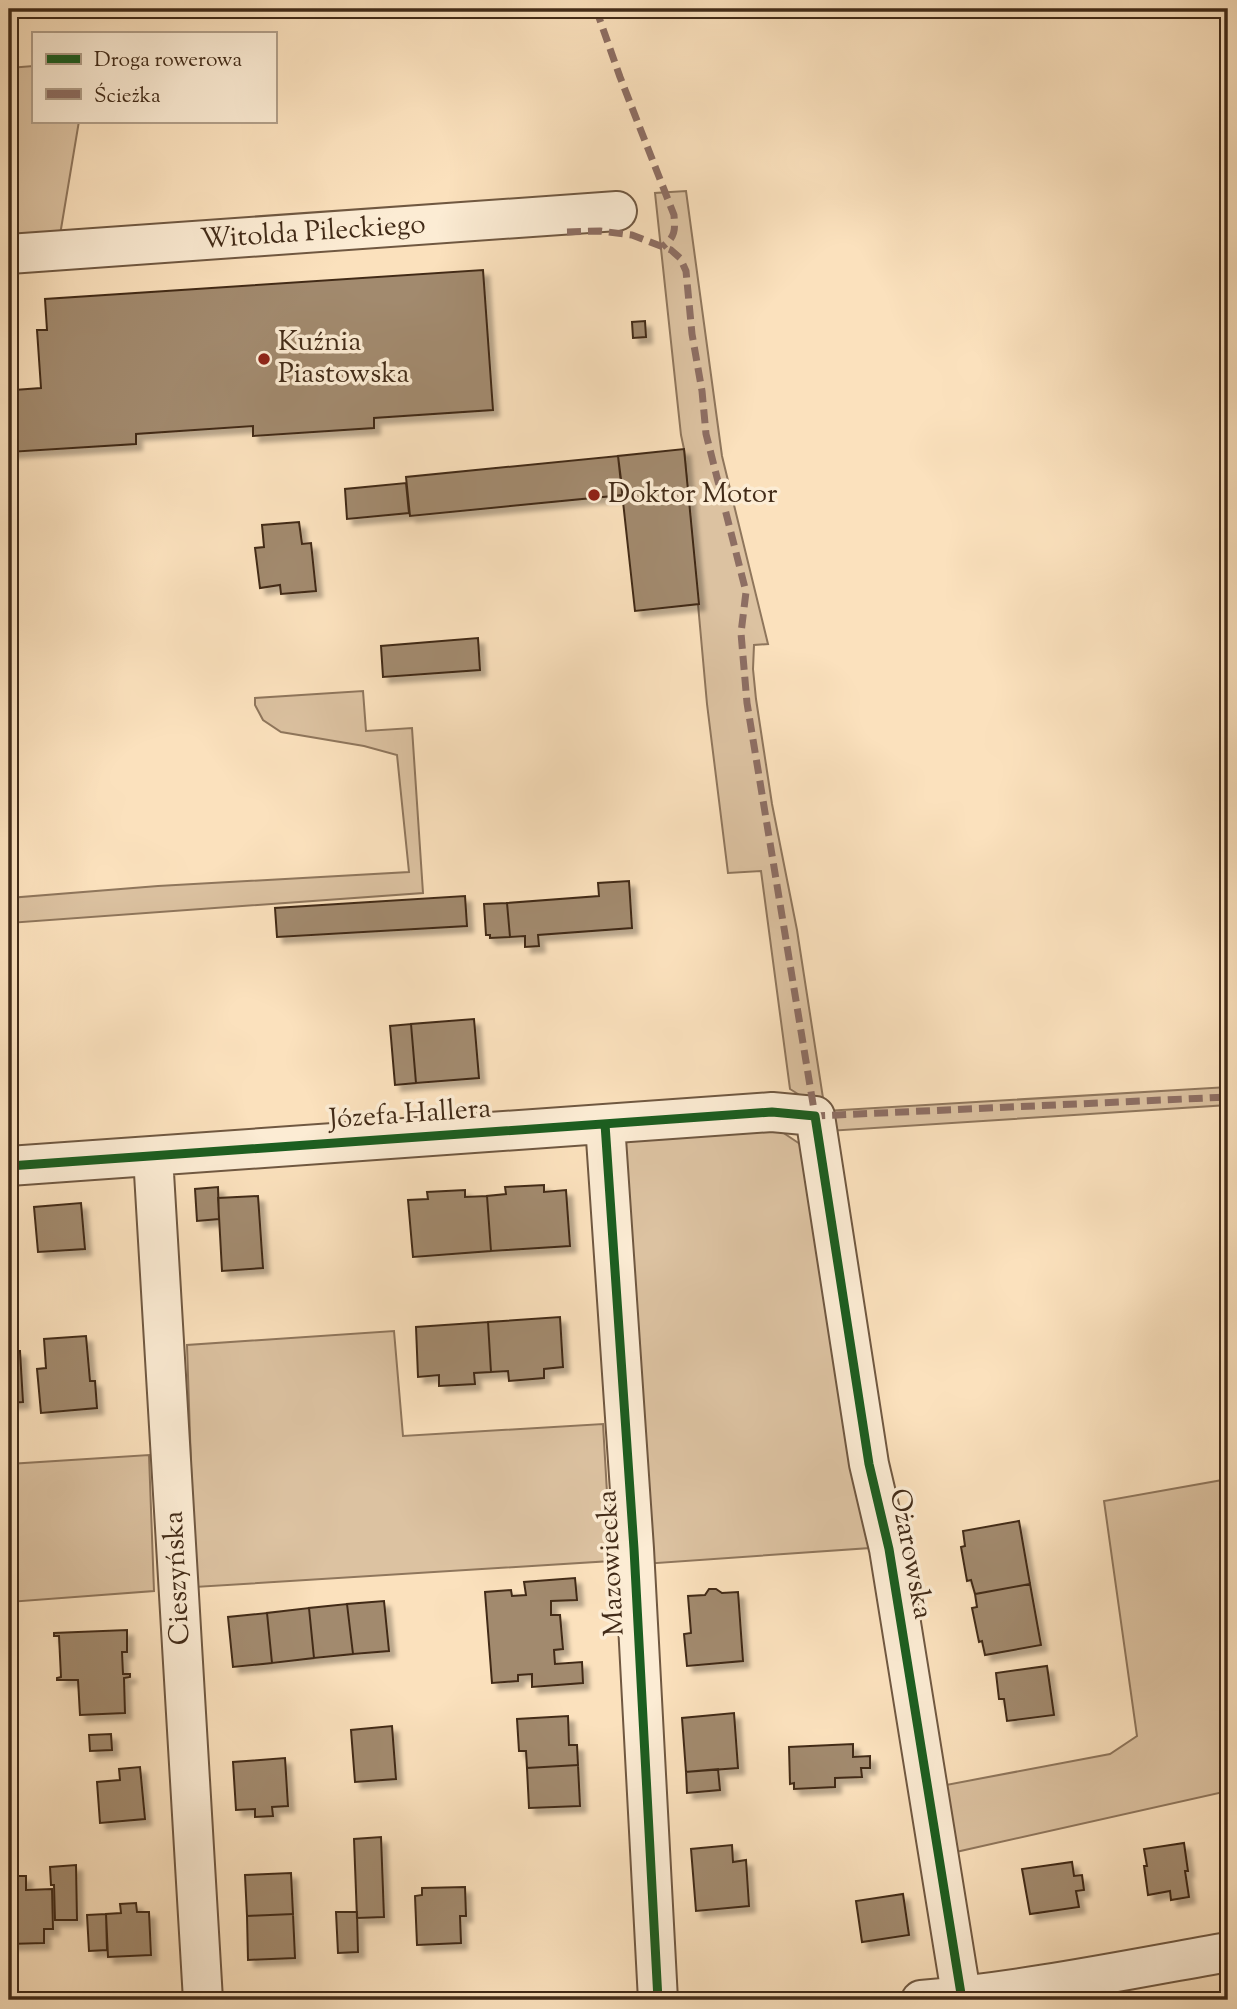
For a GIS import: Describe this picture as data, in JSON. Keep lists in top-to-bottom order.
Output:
{
  "streets": {
    "street": [
      "Witolda Pileckiego",
      "Józefa Hallera",
      "Ożarowska",
      "Mazowiecka",
      "Cieszyńska"
    ]
  },
  "crossings": [
    ["Józefa Hallera", "Ożarowska"],
    ["Józefa Hallera", "Mazowiecka"],
    ["Józefa Hallera", "Cieszyńska"]
  ],
  "places": ["Kuźnia Piastowska", "Doktor Motor"],
  "legend": ["Droga rowerowa", "Ścieżka"]
}
